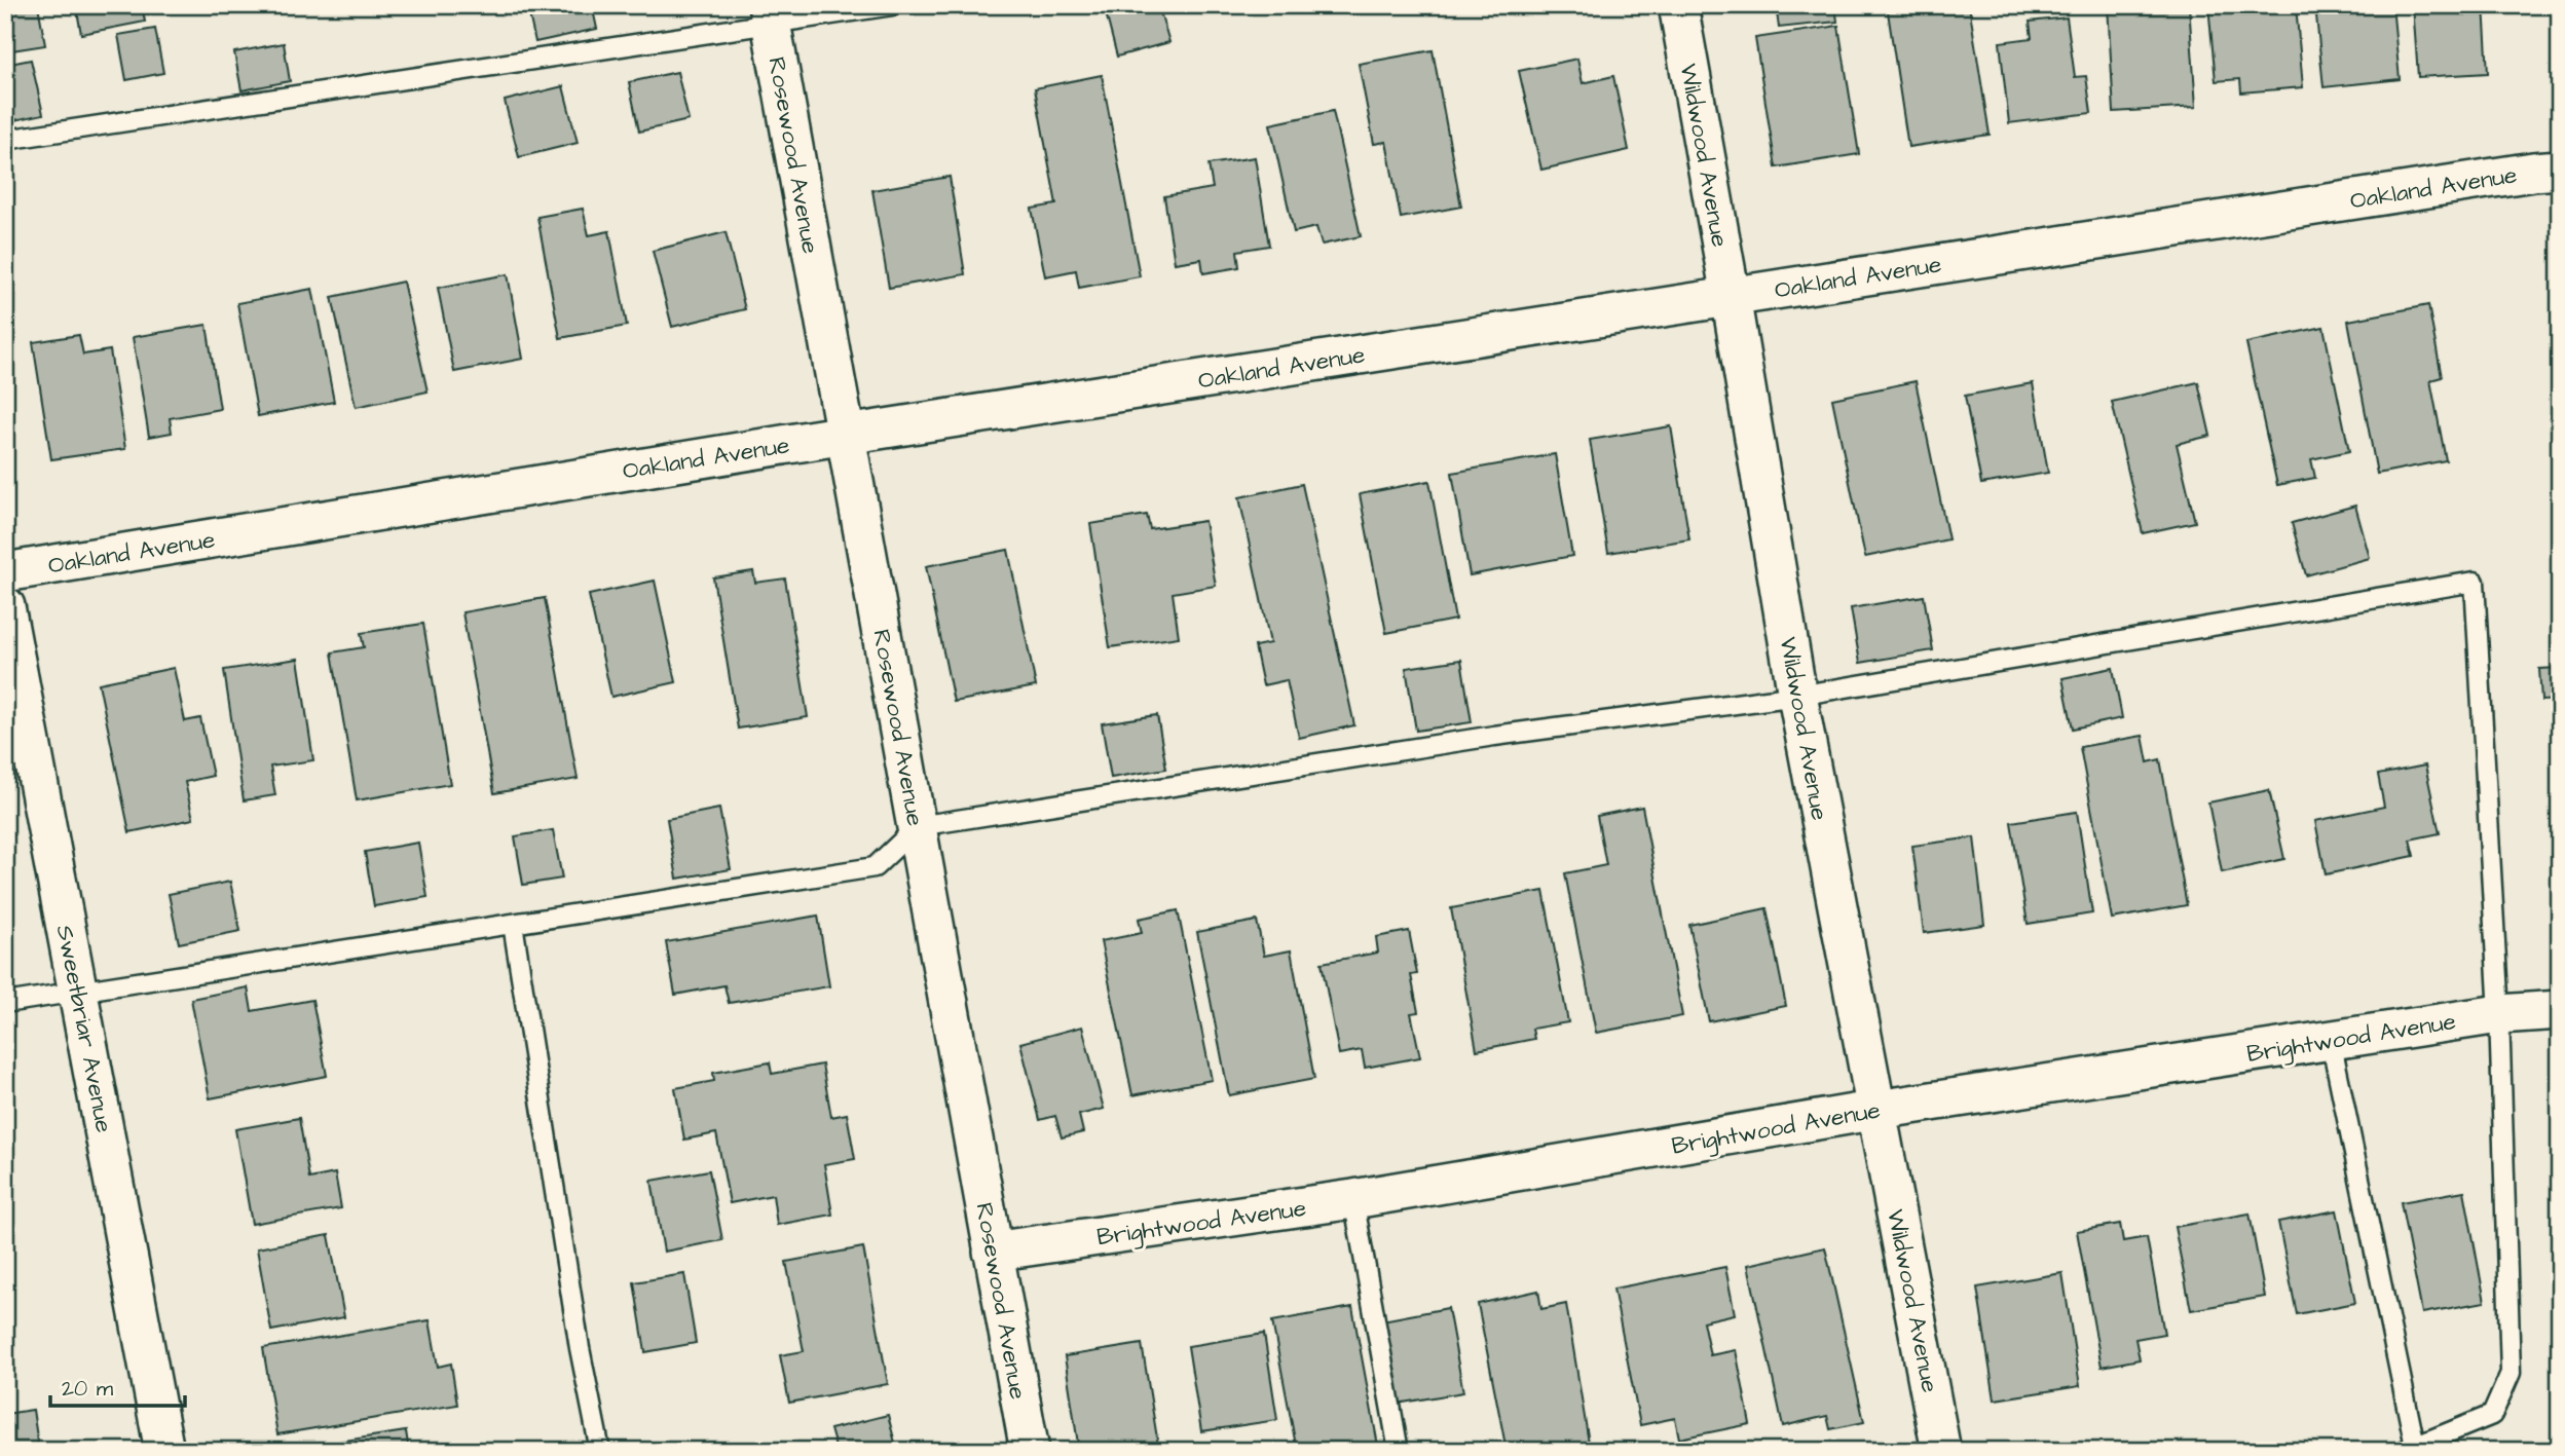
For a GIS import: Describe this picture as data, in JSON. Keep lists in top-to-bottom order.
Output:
{
  "streets": {
    "street": [
      "Rosewood Avenue",
      "Wildwood Avenue",
      "Oakland Avenue",
      "Sweetbriar Avenue",
      "Brightwood Avenue"
    ]
  },
  "crossings": [
    ["Rosewood Avenue", "Oakland Avenue"],
    ["Rosewood Avenue", "Brightwood Avenue"],
    ["Wildwood Avenue", "Oakland Avenue"],
    ["Wildwood Avenue", "Brightwood Avenue"]
  ],
  "scale_bar": "20 m"
}
